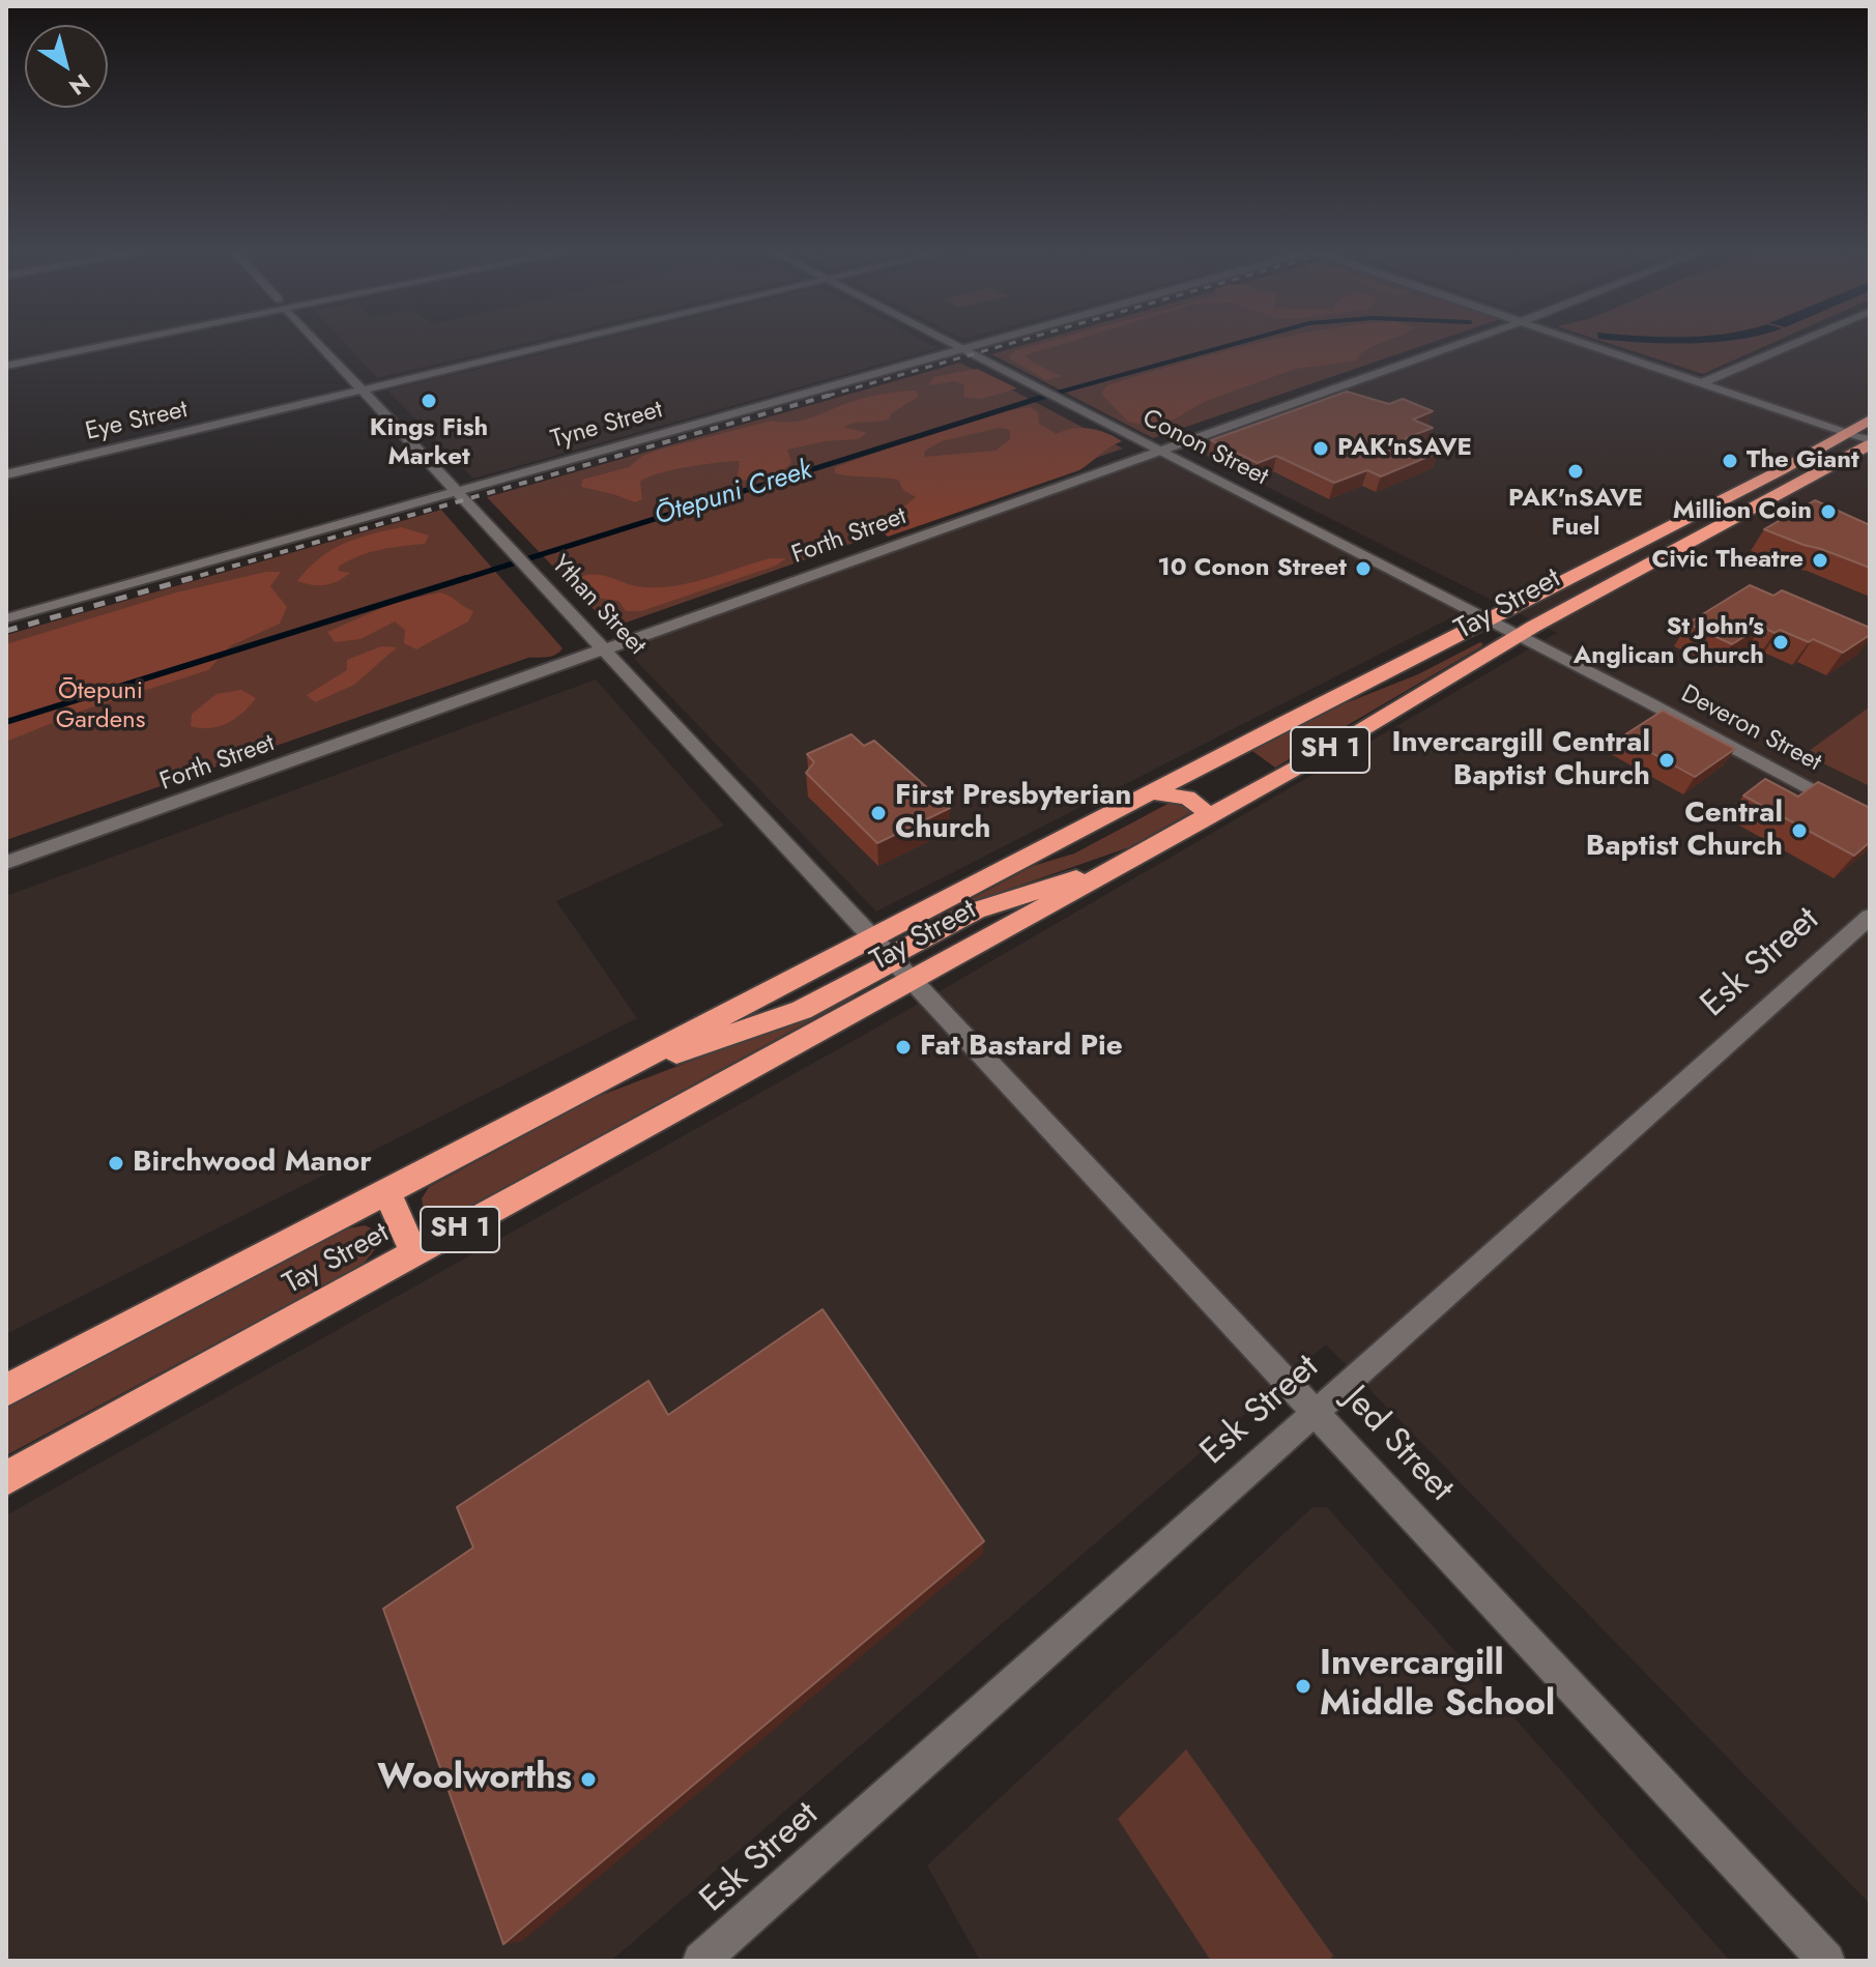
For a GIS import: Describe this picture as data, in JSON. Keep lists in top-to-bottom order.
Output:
{
  "streets": {
    "highway": ["Tay Street", "SH 1"],
    "street": [
      "Eye Street",
      "Tyne Street",
      "Conon Street",
      "Forth Street",
      "Ythan Street",
      "Deveron Street",
      "Esk Street",
      "Jed Street"
    ]
  },
  "crossings": [
    ["Eye Street", "Ythan Street"],
    ["Tyne Street", "Conon Street"],
    ["Tyne Street", "Ythan Street"],
    ["Conon Street", "Forth Street"],
    ["Conon Street", "Tay Street"],
    ["Conon Street", "Deveron Street"],
    ["Forth Street", "Ythan Street"],
    ["Tay Street", "Ythan Street"],
    ["Tay Street", "Deveron Street"],
    ["Tay Street", "Jed Street"],
    ["Ythan Street", "Jed Street"],
    ["Esk Street", "Jed Street"]
  ],
  "water": ["Ōtepuni Creek"],
  "parks": ["Ōtepuni Gardens"],
  "places": [
    "Kings Fish Market",
    "PAK'nSAVE",
    "The Giant",
    "PAK'nSAVE Fuel",
    "Million Coin",
    "Civic Theatre",
    "10 Conon Street",
    "St John's Anglican Church",
    "Invercargill Central Baptist Church",
    "First Presbyterian Church",
    "Central Baptist Church",
    "Fat Bastard Pie",
    "Birchwood Manor",
    "Invercargill Middle School",
    "Woolworths"
  ],
  "north": "bottom right"
}
